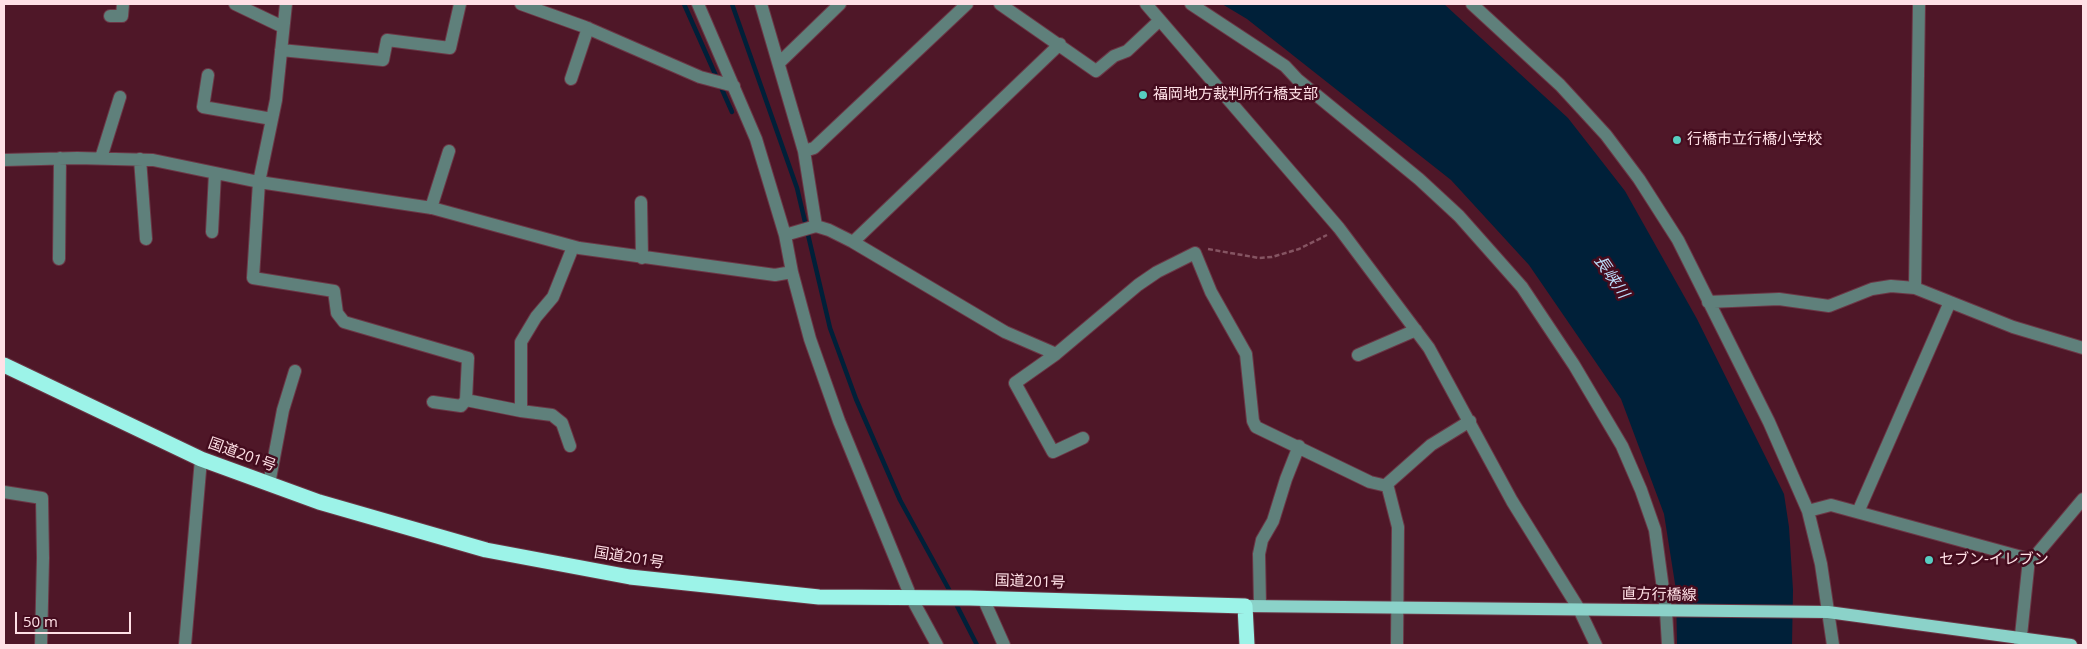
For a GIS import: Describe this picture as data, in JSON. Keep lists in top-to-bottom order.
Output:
{
  "streets": {
    "highway": ["国道201号"],
    "main road": ["直方行橋線"]
  },
  "crossings": [
    ["国道201号", "直方行橋線"]
  ],
  "water": ["長峡川"],
  "places": ["福岡地方裁判所行橋支部", "行橋市立行橋小学校", "セブン-イレブン"],
  "scale_bar": "50 m"
}
